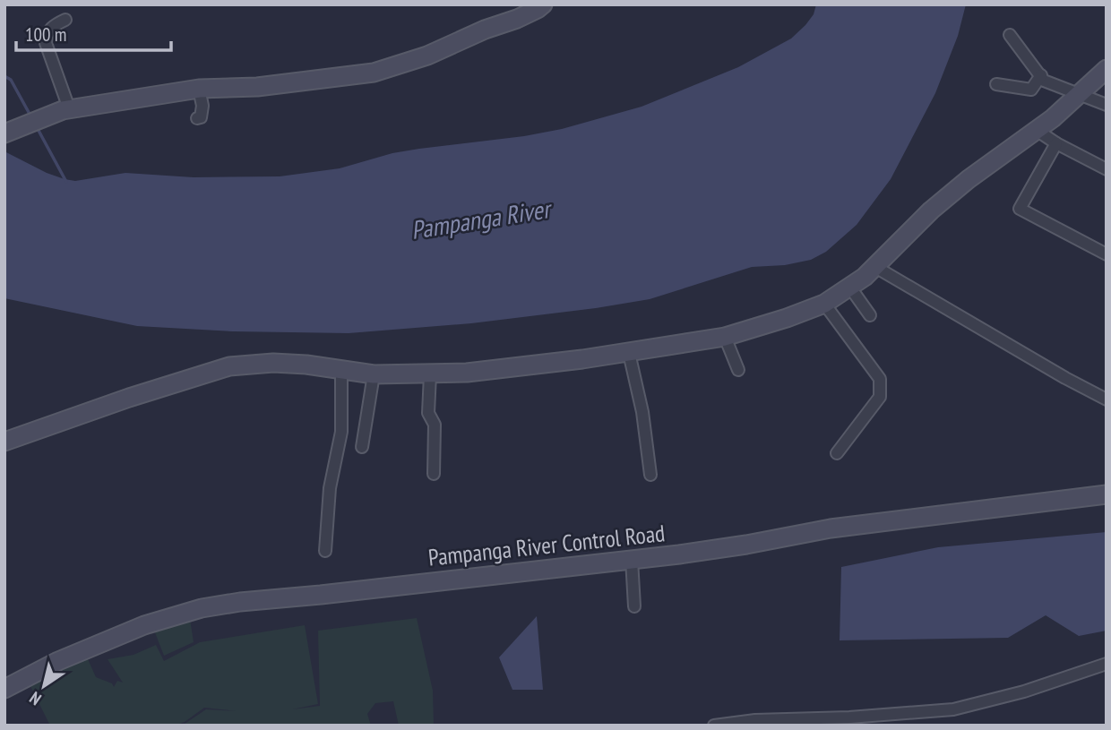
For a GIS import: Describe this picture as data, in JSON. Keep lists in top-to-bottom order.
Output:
{
  "streets": {
    "street": ["Pampanga River Control Road"]
  },
  "water": ["Pampanga River"],
  "scale_bar": "100 m",
  "north": "bottom left"
}
